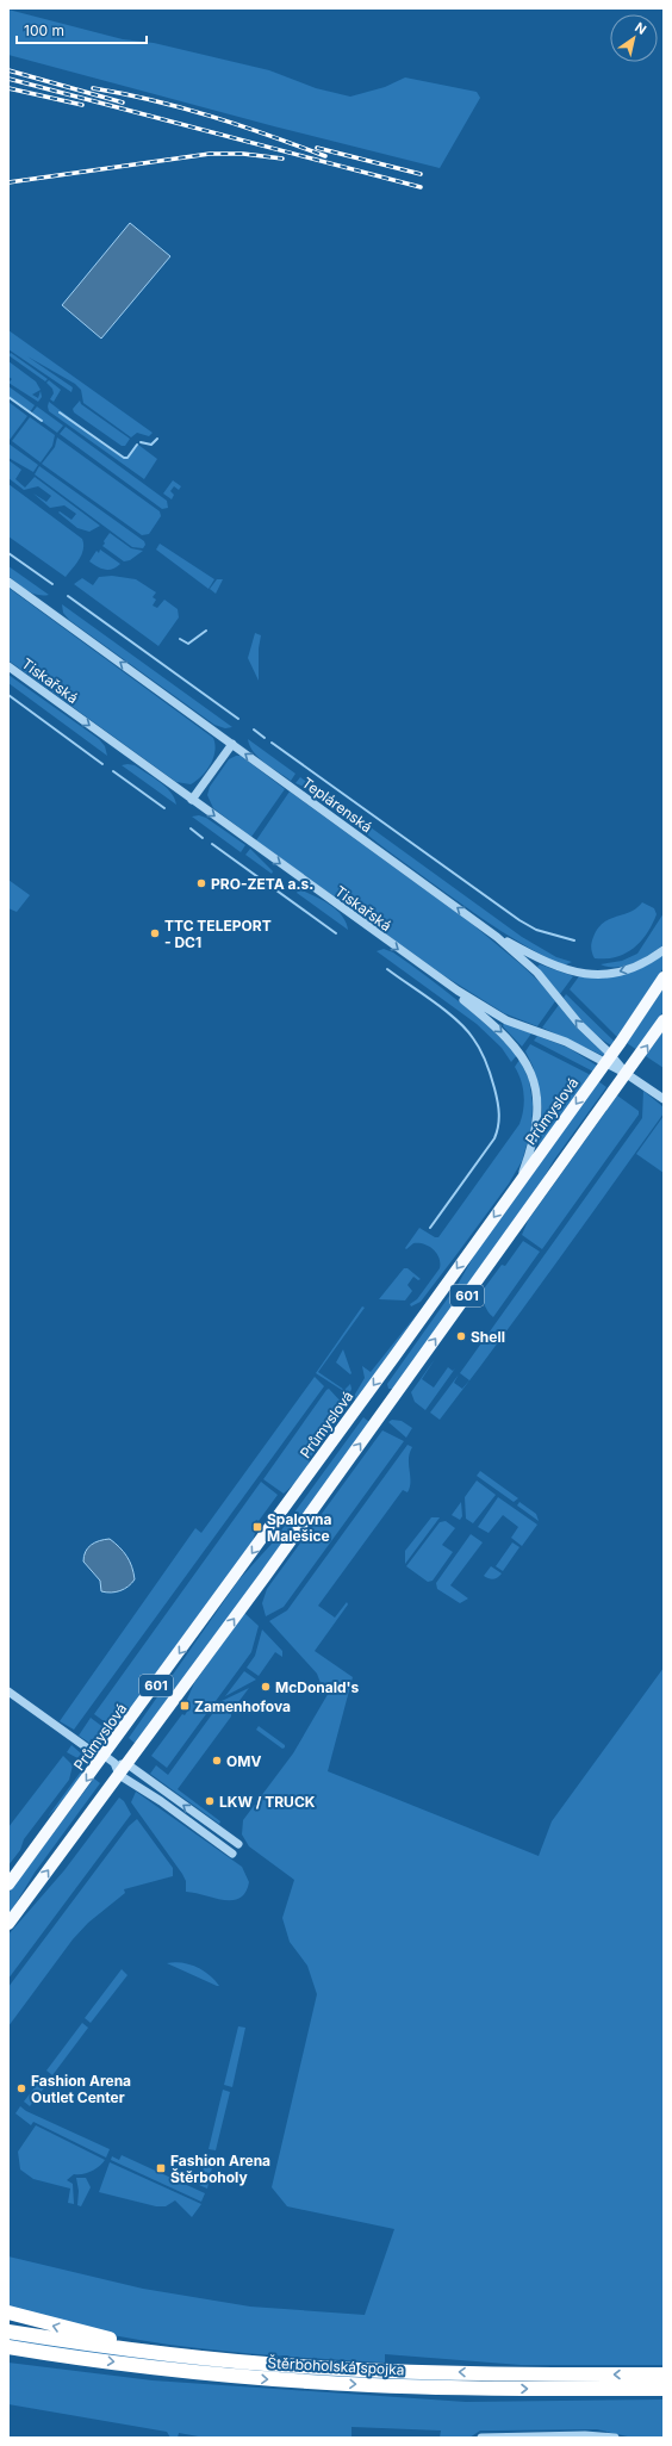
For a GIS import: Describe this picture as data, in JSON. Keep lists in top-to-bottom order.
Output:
{
  "streets": {
    "highway": ["Štěrboholská spojka"],
    "main road": ["Průmyslová", "601"],
    "street": ["Tiskařská", "Teplárenská"]
  },
  "crossings": [
    ["Tiskařská", "Teplárenská"],
    ["Tiskařská", "Průmyslová"],
    ["Teplárenská", "Průmyslová"]
  ],
  "one_way": ["Tiskařská", "Teplárenská"],
  "places": {
    "other": [
      "PRO-ZETA a.s.",
      "TTC TELEPORT - DC1",
      "Shell",
      "McDonald's",
      "OMV",
      "LKW / TRUCK",
      "Fashion Arena Outlet Center"
    ],
    "transit": ["Spalovna Malešice", "Zamenhofova", "Fashion Arena Štěrboholy"]
  },
  "scale_bar": "100 m",
  "north": "top right"
}
